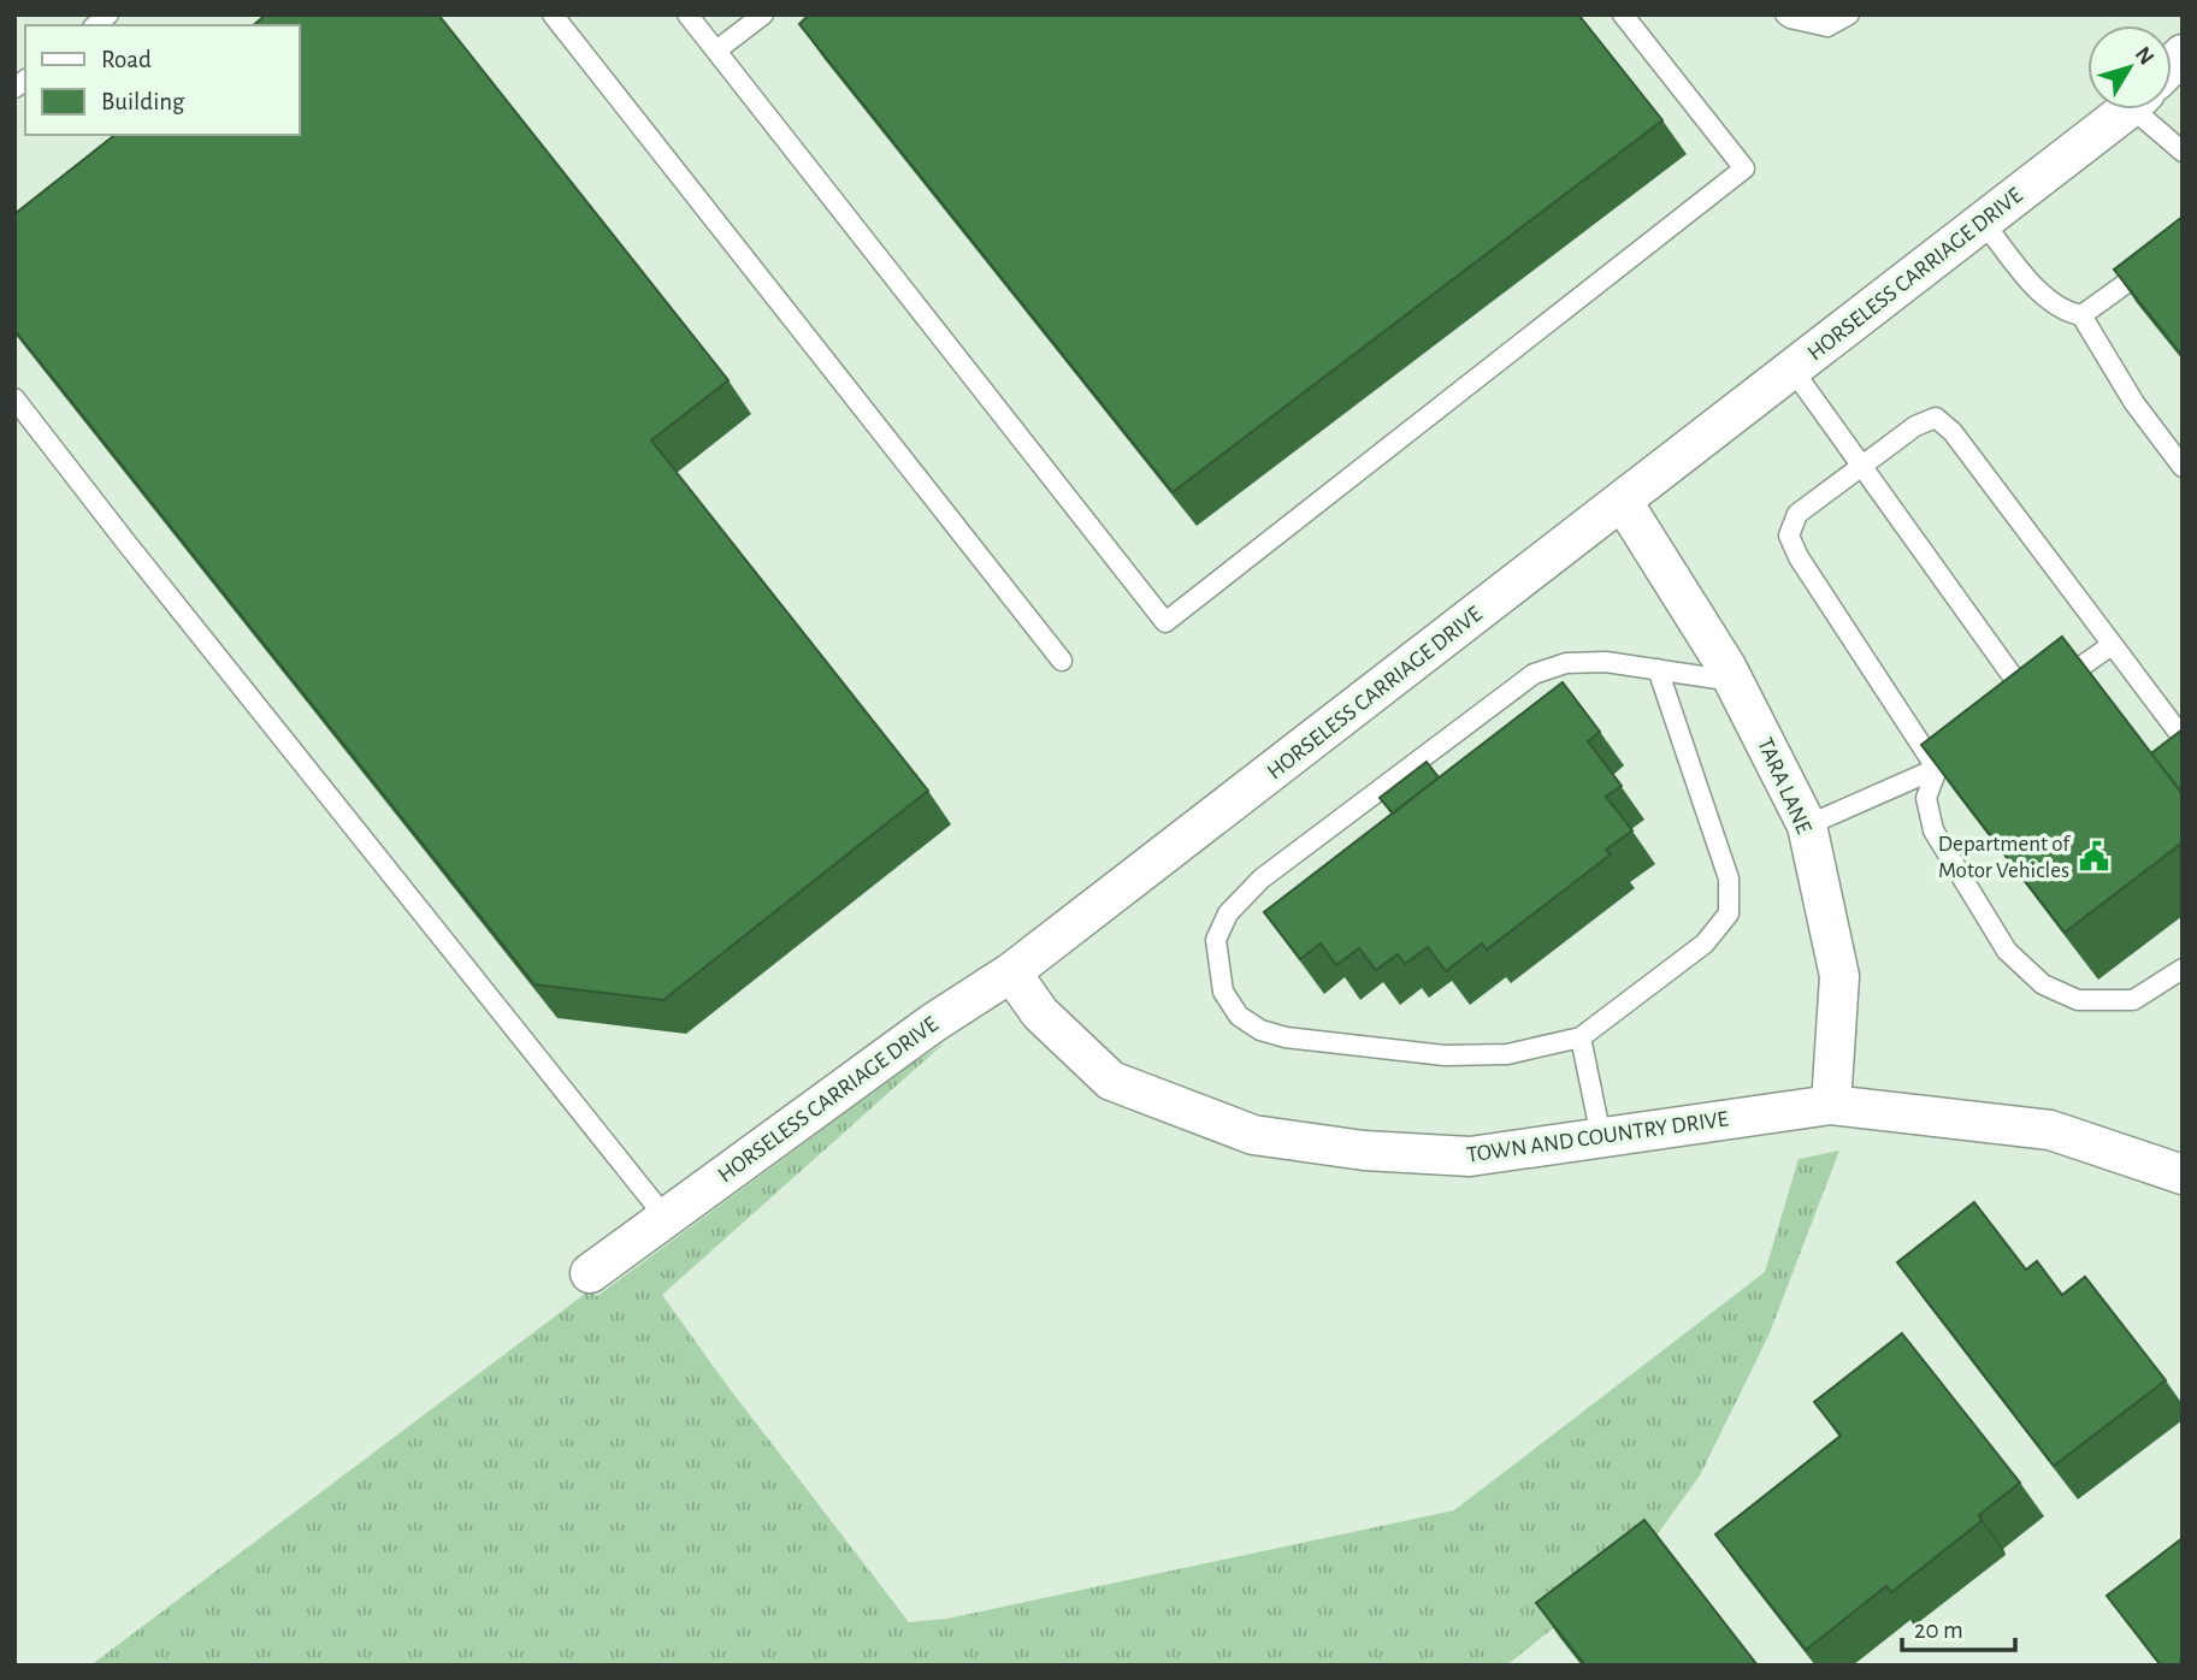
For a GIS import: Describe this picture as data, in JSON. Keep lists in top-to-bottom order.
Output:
{
  "streets": {
    "street": ["HORSELESS CARRIAGE DRIVE", "TARA LANE", "TOWN AND COUNTRY DRIVE"]
  },
  "crossings": [
    ["HORSELESS CARRIAGE DRIVE", "TARA LANE"],
    ["HORSELESS CARRIAGE DRIVE", "TOWN AND COUNTRY DRIVE"],
    ["TARA LANE", "TOWN AND COUNTRY DRIVE"]
  ],
  "places": {
    "public building": ["Department of Motor Vehicles"]
  },
  "legend": ["Road", "Building"],
  "scale_bar": "20 m",
  "north": "top right"
}
